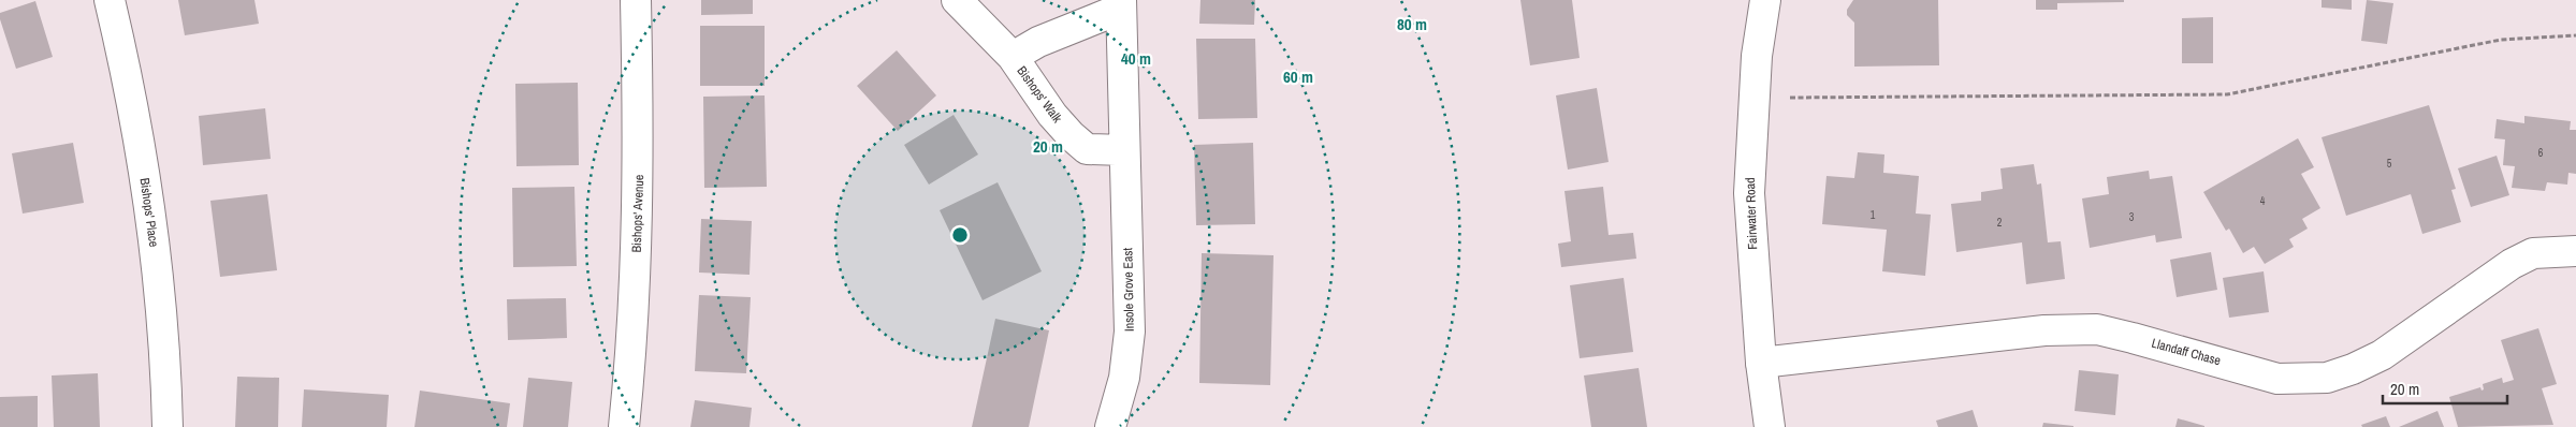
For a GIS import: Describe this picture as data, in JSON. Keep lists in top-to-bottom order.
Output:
{
  "streets": {
    "street": [
      "Bishops' Walk",
      "Bishops' Place",
      "Bishops' Avenue",
      "Fairwater Road",
      "Insole Grove East",
      "Llandaff Chase"
    ]
  },
  "crossings": [
    ["Bishops' Walk", "Insole Grove East"],
    ["Fairwater Road", "Llandaff Chase"]
  ],
  "house_numbers": [
    "6",
    "5",
    "4",
    "1",
    "3",
    "2"
  ],
  "scale_bar": "20 m",
  "rings": [
    "80 m",
    "40 m",
    "60 m",
    "20 m"
  ]
}
